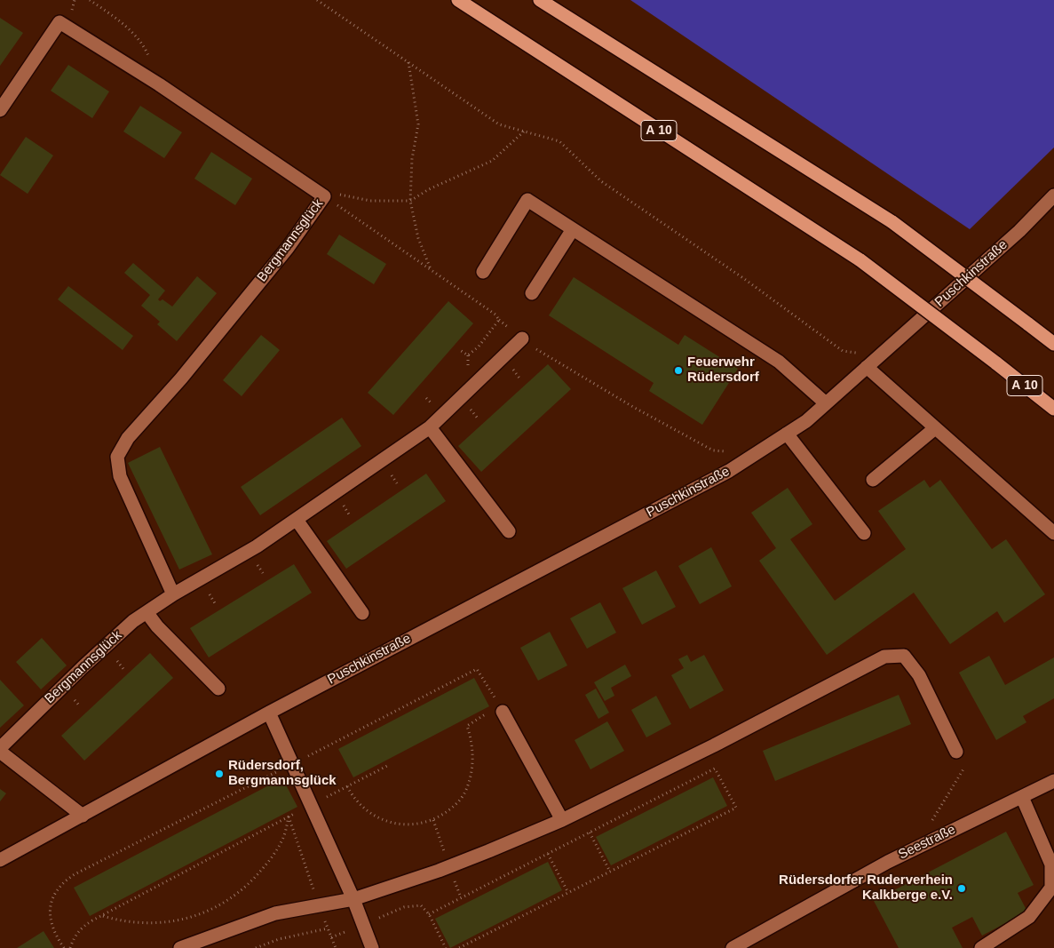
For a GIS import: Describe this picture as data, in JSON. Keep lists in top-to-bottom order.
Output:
{
  "streets": {
    "highway": ["A 10"],
    "street": ["Bergmannsglück", "Puschkinstraße", "Seestraße"]
  },
  "places": ["Feuerwehr Rüdersdorf", "Rüdersdorf, Bergmannsglück", "Rüdersdorfer Ruderverhein Kalkberge e.V."]
}
